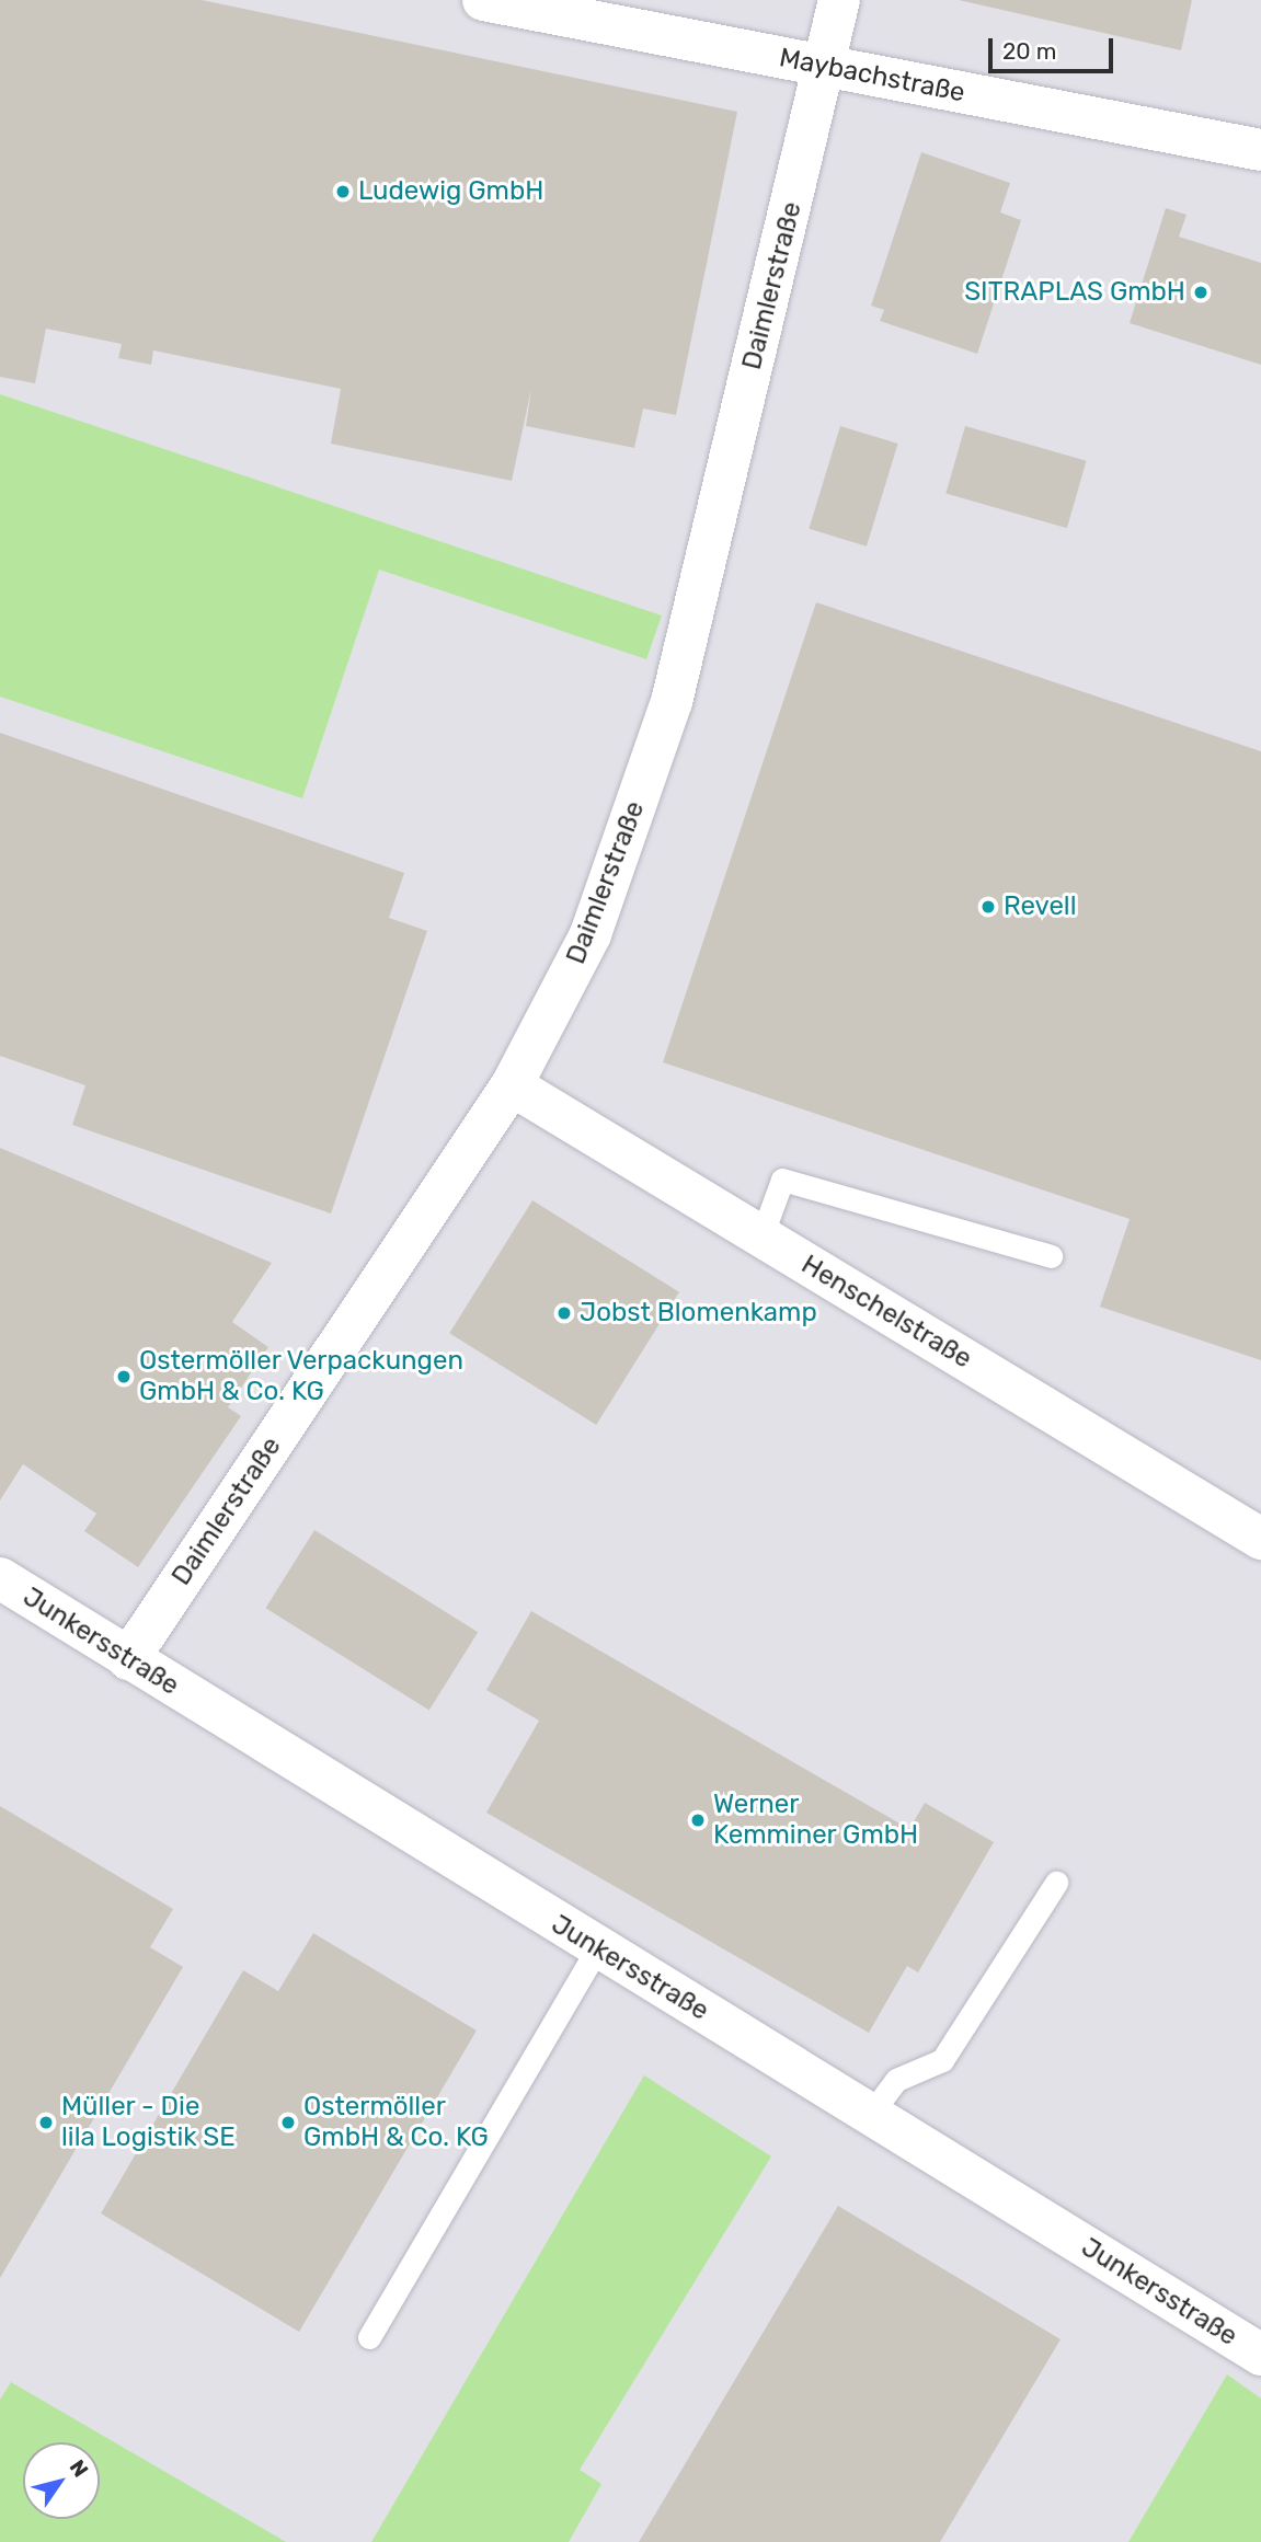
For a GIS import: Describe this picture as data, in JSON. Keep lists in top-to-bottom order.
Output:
{
  "streets": {
    "street": [
      "Maybachstraße",
      "Daimlerstraße",
      "Henschelstraße",
      "Junkersstraße"
    ]
  },
  "crossings": [
    ["Maybachstraße", "Daimlerstraße"],
    ["Daimlerstraße", "Henschelstraße"],
    ["Daimlerstraße", "Junkersstraße"]
  ],
  "places": [
    "Ludewig GmbH",
    "SITRAPLAS GmbH",
    "Revell",
    "Jobst Blomenkamp",
    "Ostermöller Verpackungen GmbH & Co. KG",
    "Werner Kemminer GmbH",
    "Müller - Die lila Logistik SE",
    "Ostermöller GmbH & Co. KG"
  ],
  "scale_bar": "20 m",
  "north": "top right"
}
